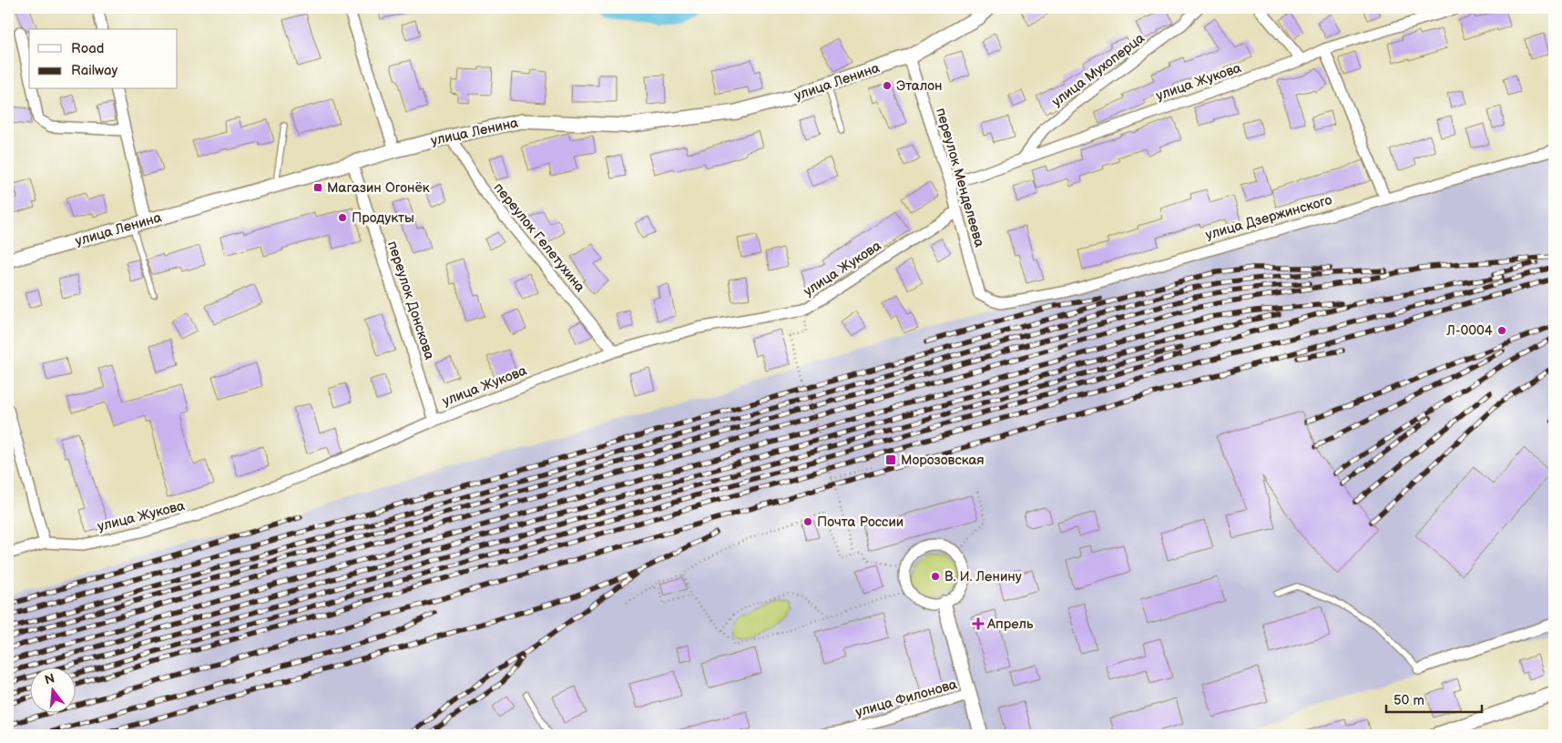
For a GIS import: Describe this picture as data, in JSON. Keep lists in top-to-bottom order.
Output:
{
  "streets": {
    "street": [
      "улица Мухоперца",
      "улица Ленина",
      "улица Жукова",
      "переулок Менделеева",
      "улица Дзержинского",
      "переулок Гелетухина",
      "переулок Донскова",
      "улица Филонова"
    ]
  },
  "crossings": [
    ["улица Мухоперца", "улица Жукова"],
    ["улица Ленина", "переулок Менделеева"],
    ["улица Ленина", "переулок Гелетухина"],
    ["улица Ленина", "переулок Донскова"],
    ["улица Жукова", "переулок Менделеева"],
    ["улица Жукова", "переулок Гелетухина"],
    ["улица Жукова", "переулок Донскова"],
    ["переулок Менделеева", "улица Дзержинского"]
  ],
  "places": {
    "other": [
      "Эталон",
      "Продукты",
      "Л-0004",
      "Почта России",
      "В. И. Ленину"
    ],
    "transit": ["Магазин Огонёк", "Морозовская"],
    "health": ["Апрель"]
  },
  "legend": ["Road", "Railway"],
  "scale_bar": "50 m",
  "north": "top"
}
